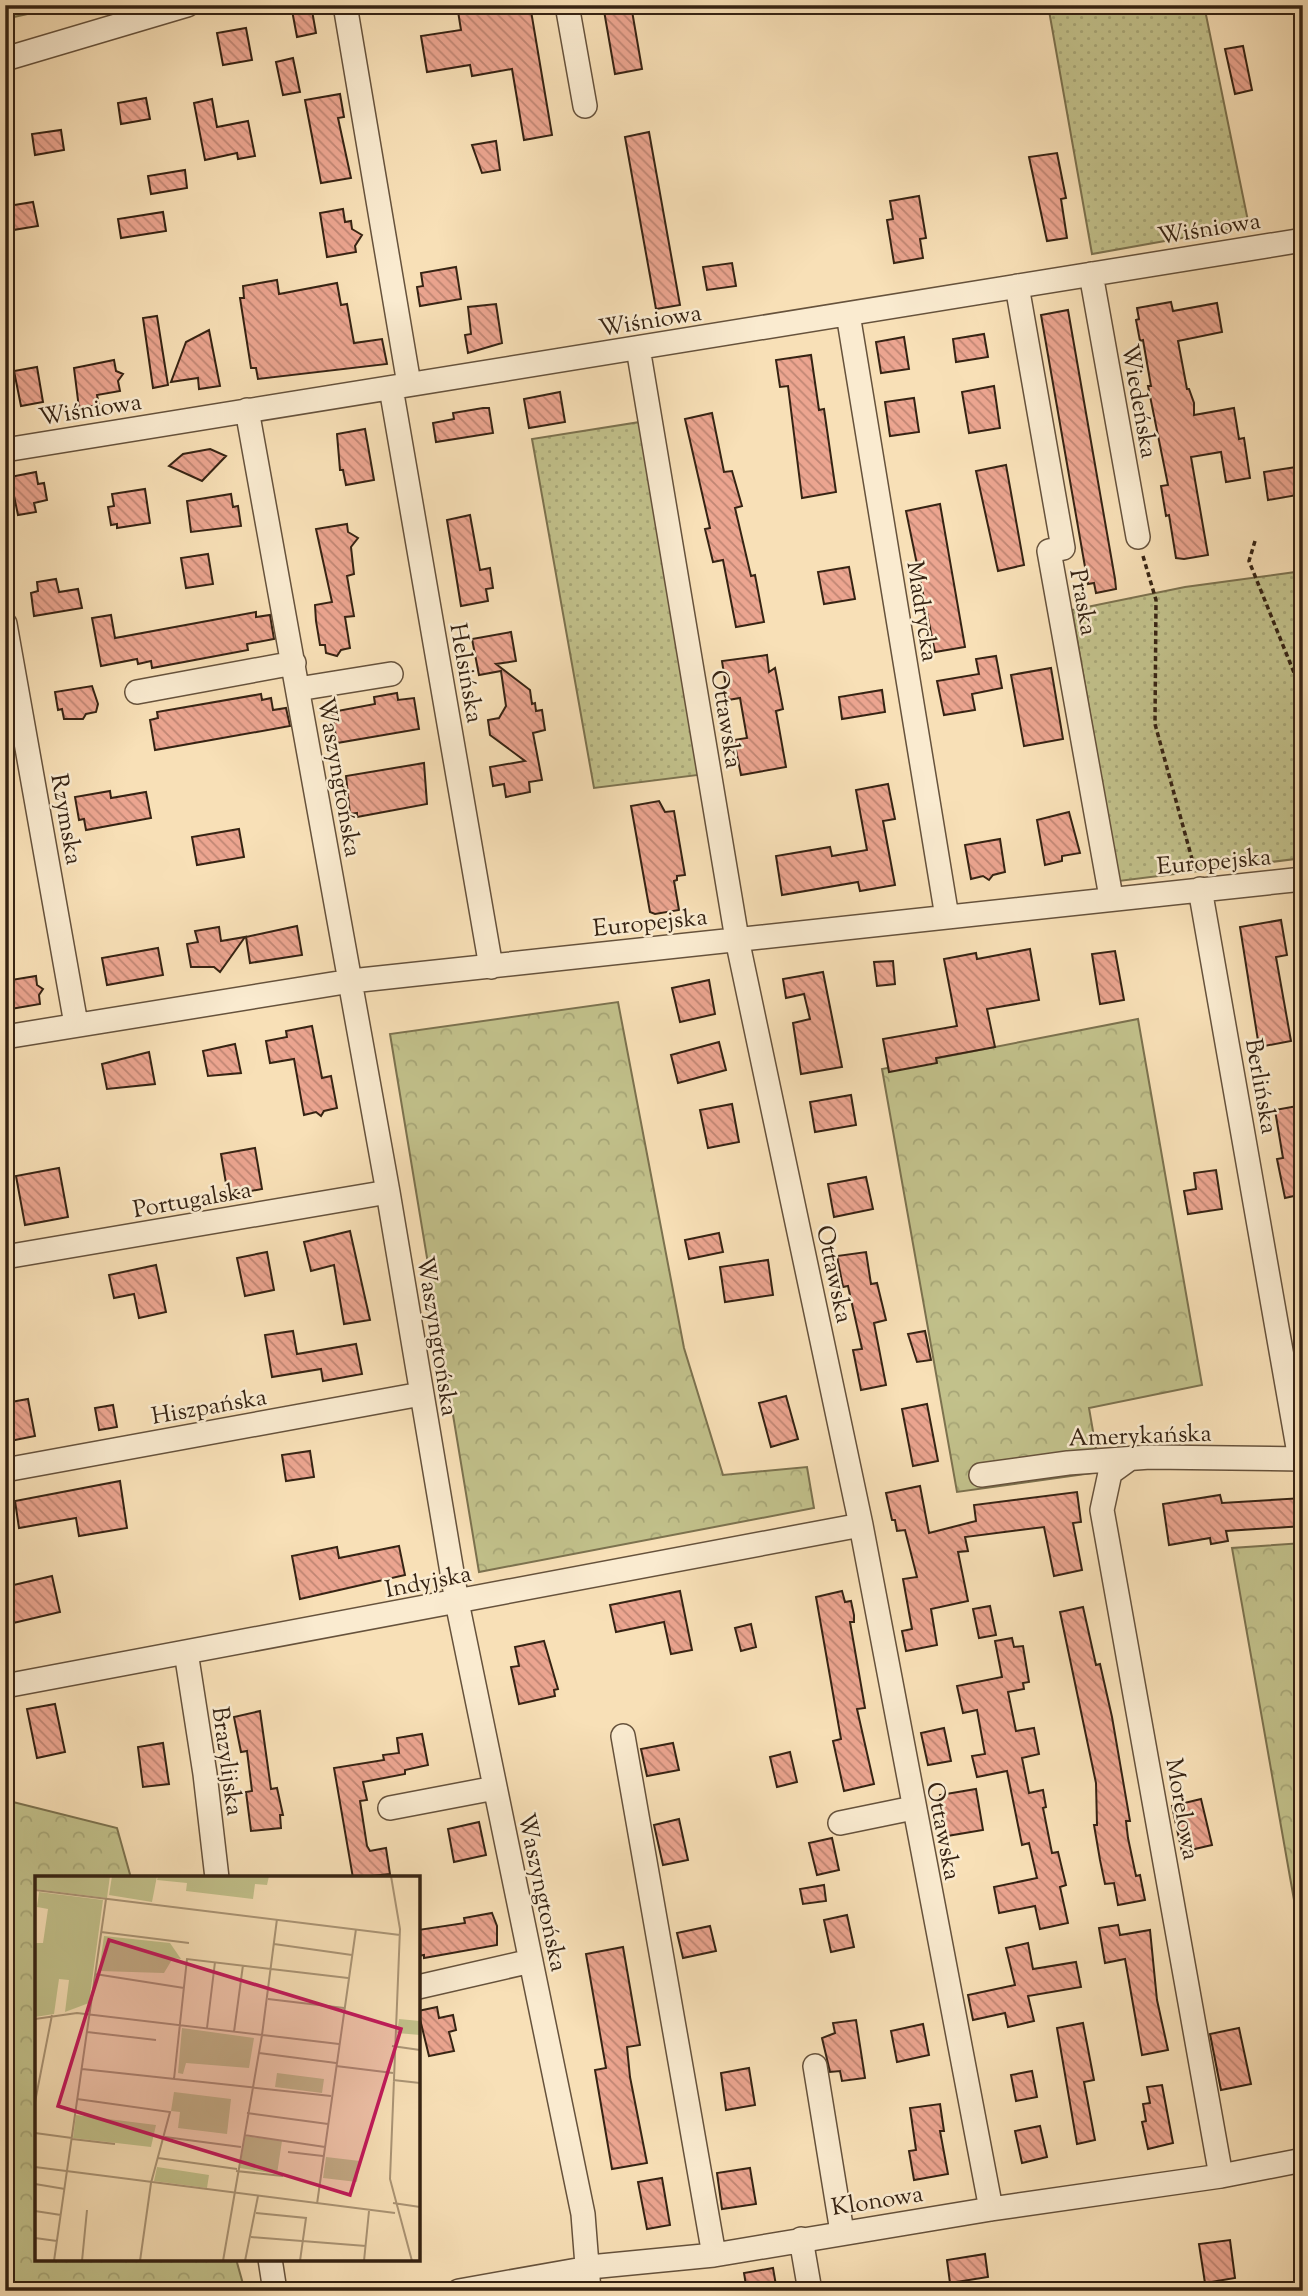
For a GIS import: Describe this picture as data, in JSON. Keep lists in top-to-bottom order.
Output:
{
  "streets": {
    "street": [
      "Wiśniowa",
      "Wiedeńska",
      "Praska",
      "Madrycka",
      "Helsińska",
      "Ottawska",
      "Waszyngtońska",
      "Rzymska",
      "Europejska",
      "Berlińska",
      "Portugalska",
      "Hiszpańska",
      "Amerykańska",
      "Indyjska",
      "Brazylijska",
      "Morelowa",
      "Klonowa"
    ]
  },
  "crossings": [
    ["Wiśniowa", "Wiedeńska"],
    ["Wiśniowa", "Praska"],
    ["Wiśniowa", "Madrycka"],
    ["Wiśniowa", "Helsińska"],
    ["Wiśniowa", "Ottawska"],
    ["Wiśniowa", "Waszyngtońska"],
    ["Praska", "Europejska"],
    ["Madrycka", "Europejska"],
    ["Helsińska", "Europejska"],
    ["Ottawska", "Europejska"],
    ["Ottawska", "Indyjska"],
    ["Ottawska", "Klonowa"],
    ["Waszyngtońska", "Europejska"],
    ["Waszyngtońska", "Portugalska"],
    ["Waszyngtońska", "Hiszpańska"],
    ["Waszyngtońska", "Indyjska"],
    ["Waszyngtońska", "Klonowa"],
    ["Rzymska", "Europejska"],
    ["Europejska", "Berlińska"],
    ["Berlińska", "Amerykańska"],
    ["Amerykańska", "Morelowa"],
    ["Indyjska", "Brazylijska"],
    ["Morelowa", "Klonowa"]
  ]
}
